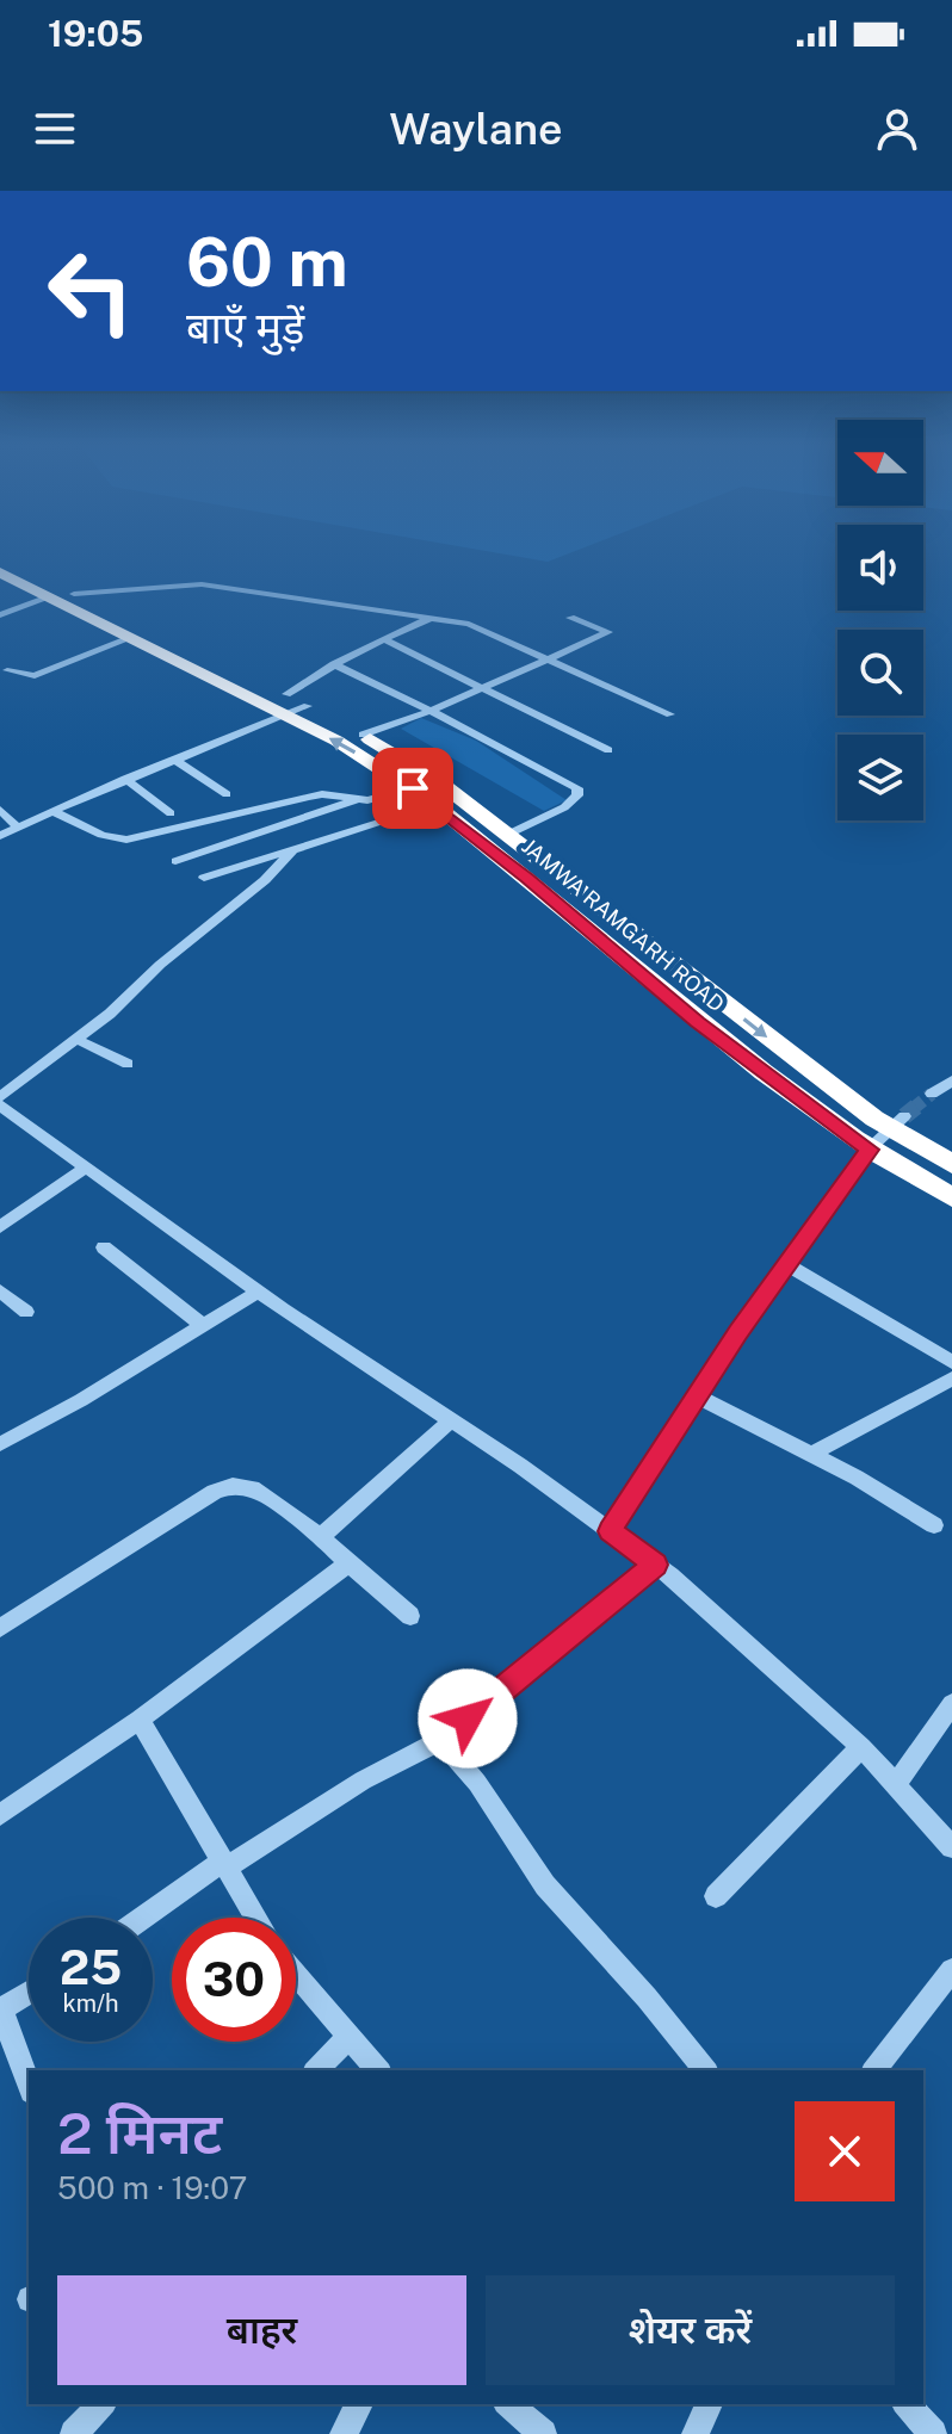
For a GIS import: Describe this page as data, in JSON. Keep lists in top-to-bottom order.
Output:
{
  "streets": {
    "highway": ["JAMWA RAMGARH ROAD"]
  },
  "north": "left",
  "page": {
    "status": "19:05",
    "header": "Waylane",
    "turn": ["60 m", "बाएँ मुड़ें"],
    "speed": "25 km/h",
    "limit": "30",
    "heading": ["2 मिनट", "500 m · 19:07"],
    "buttons": ["बाहर", "शेयर करें"]
  }
}
